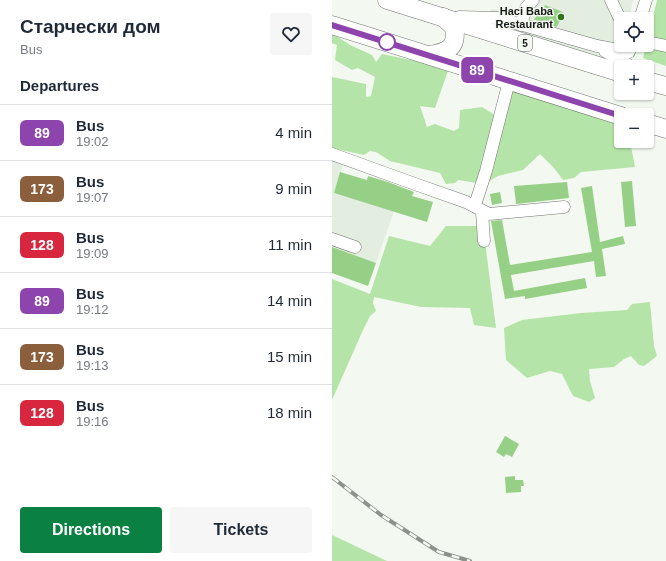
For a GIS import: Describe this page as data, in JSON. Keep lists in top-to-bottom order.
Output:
{
  "streets": {
    "highway": ["5"]
  },
  "places": ["Haci Baba Restaurant"],
  "lines": ["bus line 89"],
  "page": {
    "heading": [
      ["Старчески дом", "Bus"],
      "Departures"
    ],
    "on_map": "89",
    "map_buttons": ["+", "−"],
    "list": [
      {
        "mark": "89",
        "name": "Bus",
        "note": "19:02",
        "value": "4 min"
      },
      {
        "mark": "173",
        "name": "Bus",
        "note": "19:07",
        "value": "9 min"
      },
      {
        "mark": "128",
        "name": "Bus",
        "note": "19:09",
        "value": "11 min"
      },
      {
        "mark": "89",
        "name": "Bus",
        "note": "19:12",
        "value": "14 min"
      },
      {
        "mark": "173",
        "name": "Bus",
        "note": "19:13",
        "value": "15 min"
      },
      {
        "mark": "128",
        "name": "Bus",
        "note": "19:16",
        "value": "18 min"
      }
    ],
    "buttons": ["Directions", "Tickets"]
  }
}
